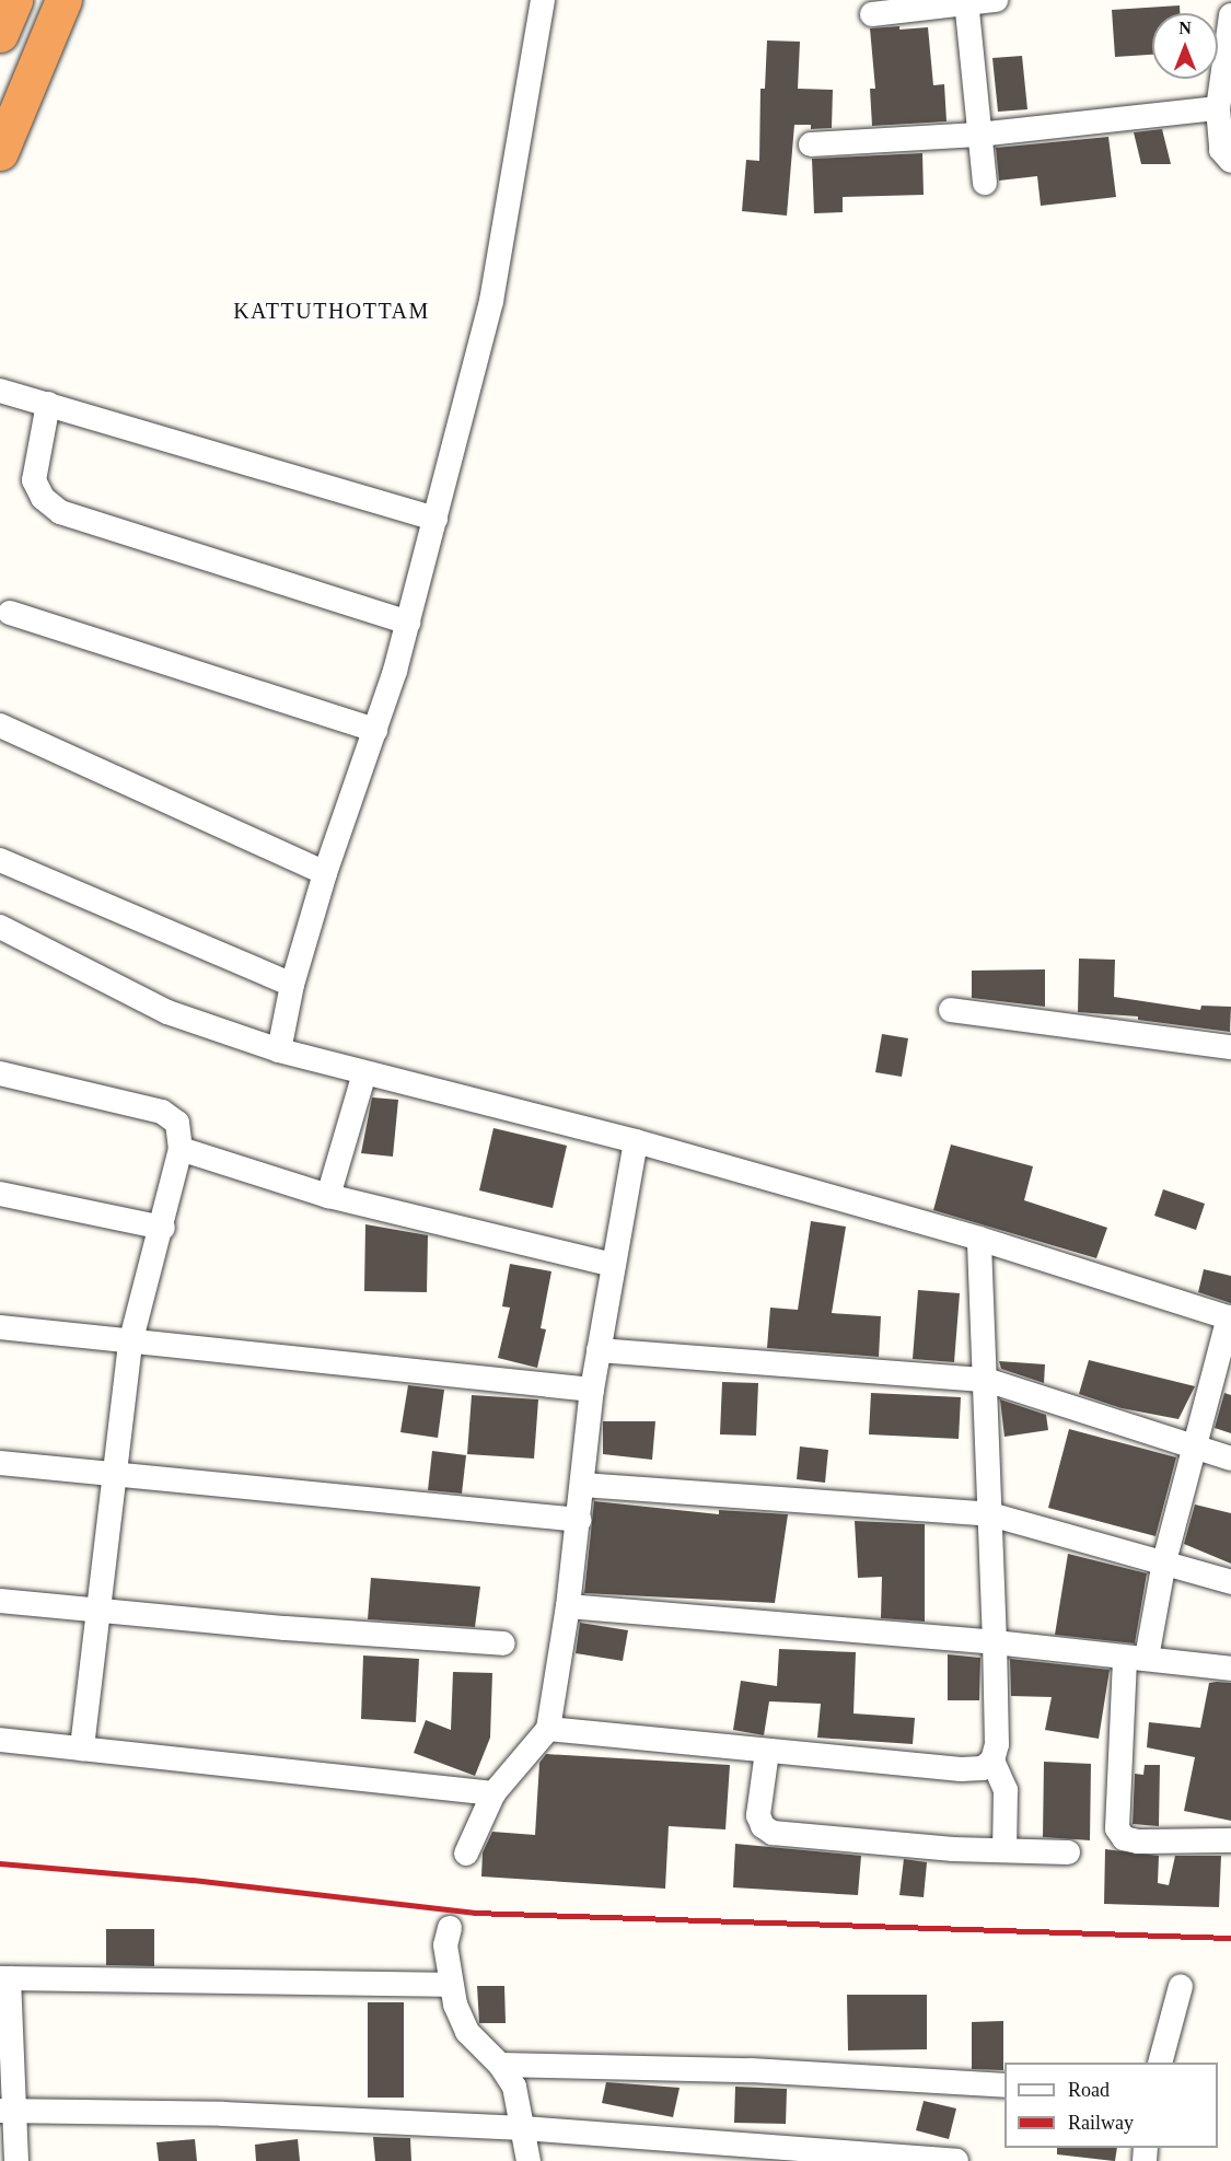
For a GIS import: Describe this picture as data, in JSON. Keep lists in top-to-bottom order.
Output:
{
  "districts": ["KATTUTHOTTAM"],
  "legend": ["Road", "Railway"],
  "north": "top"
}
